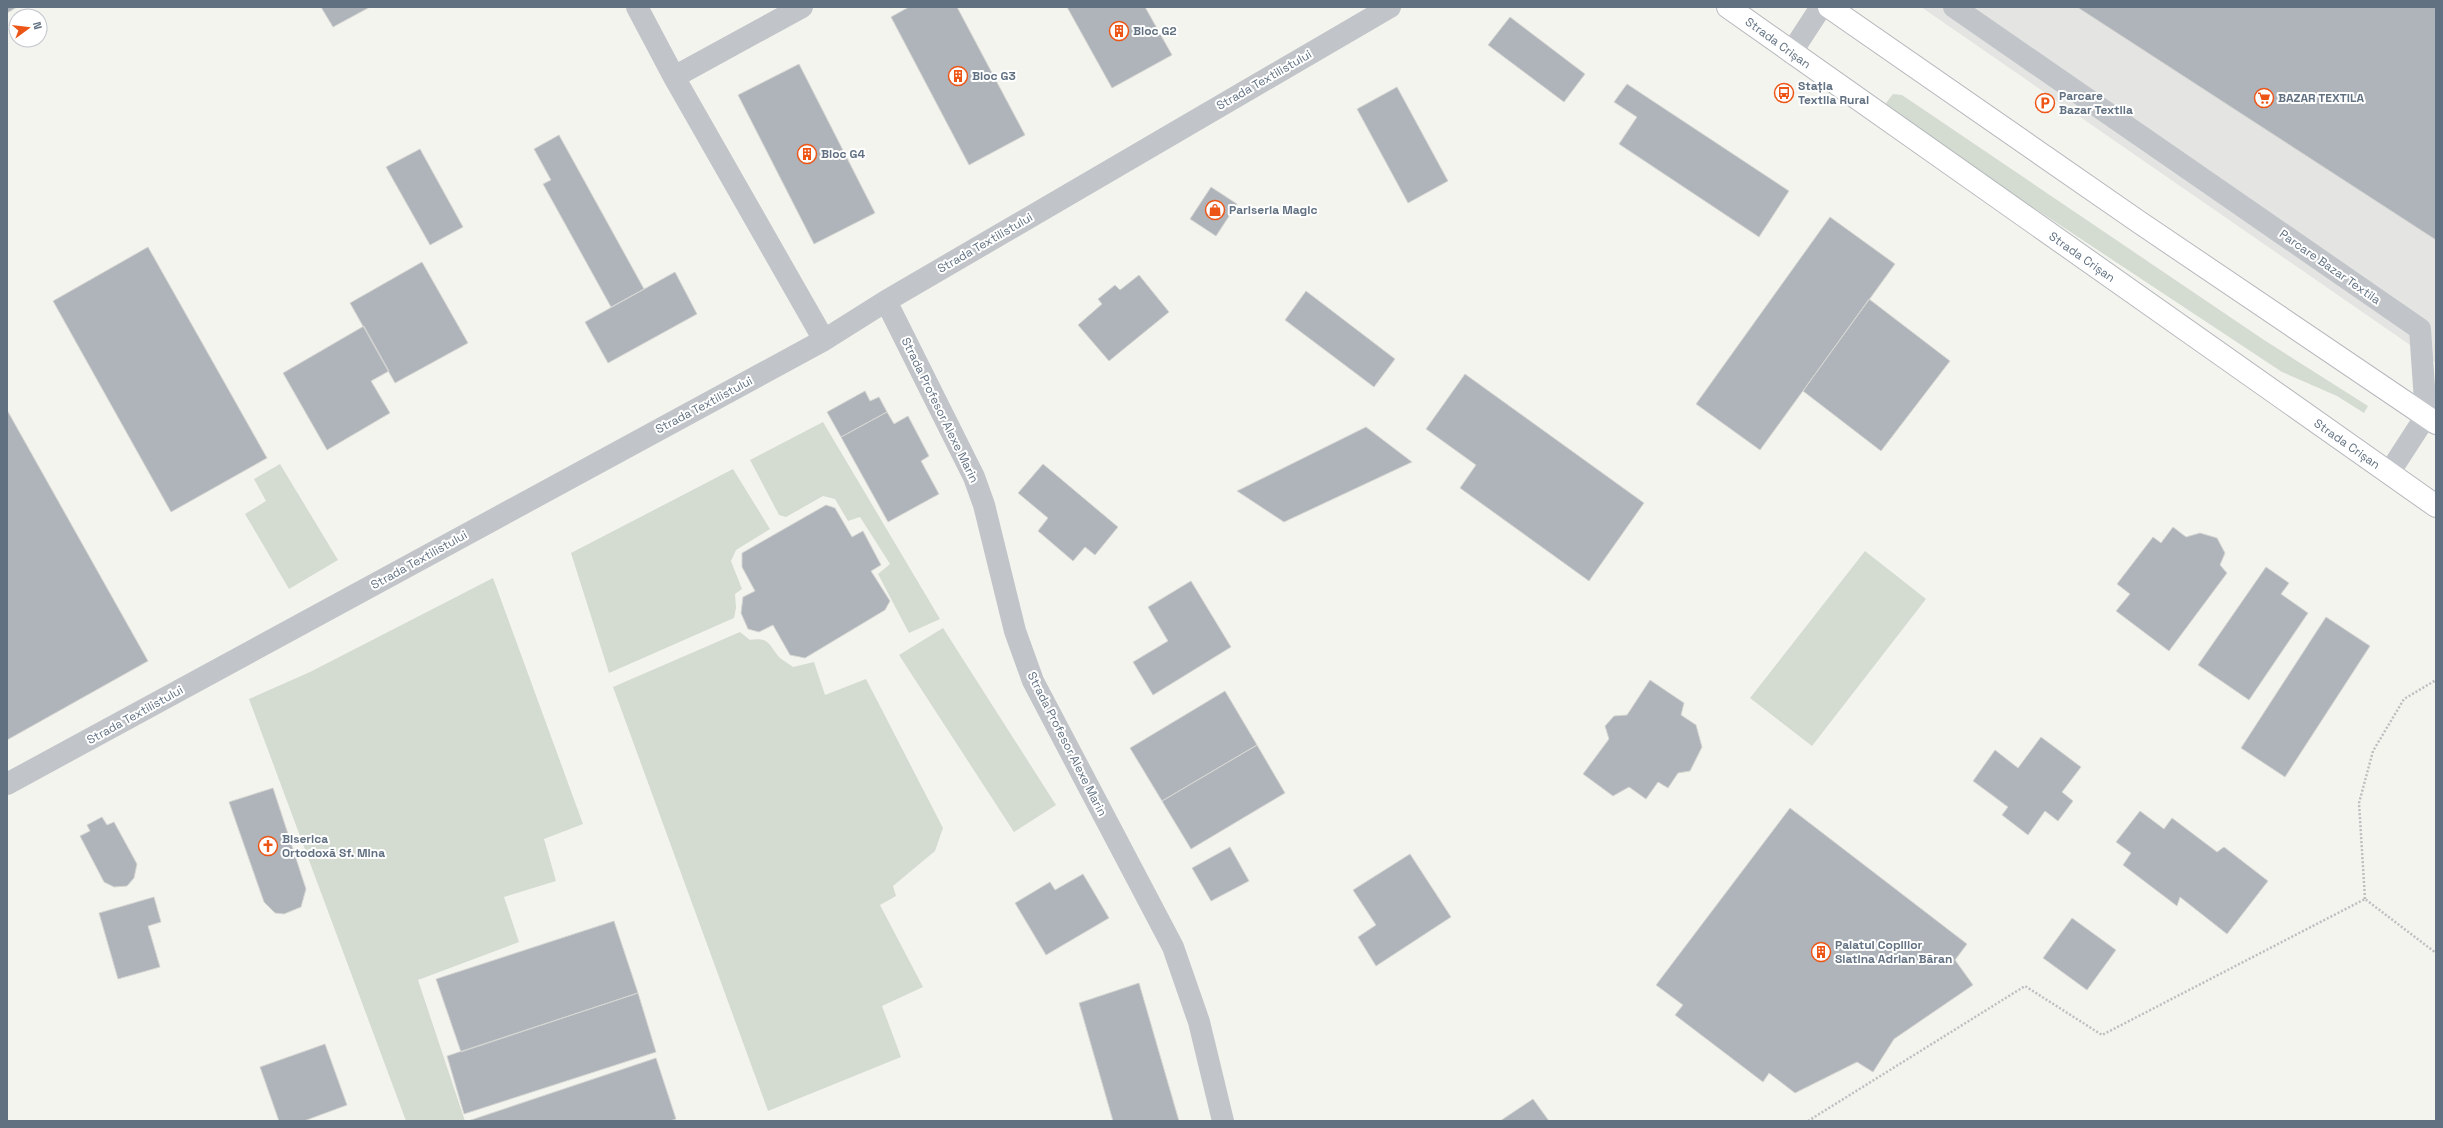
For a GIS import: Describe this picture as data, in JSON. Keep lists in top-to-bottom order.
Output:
{
  "streets": {
    "main road": ["Strada Crișan"],
    "street": ["Strada Textilistului", "Parcare Bazar Textila", "Strada Profesor Alexe Marin"]
  },
  "crossings": [
    ["Strada Textilistului", "Strada Profesor Alexe Marin"]
  ],
  "places": {
    "building": [
      "Bloc G2",
      "Bloc G3",
      "Bloc G4",
      "Palatul Copiilor Slatina Adrian Băran"
    ],
    "bus stop": ["Stația Textila Rural"],
    "supermarket": ["BAZAR TEXTILA"],
    "parking": ["Parcare Bazar Textila"],
    "shop": ["Pariseria Magic"],
    "church": ["Biserica Ortodoxă Sf. Mina"]
  },
  "north": "right"
}
